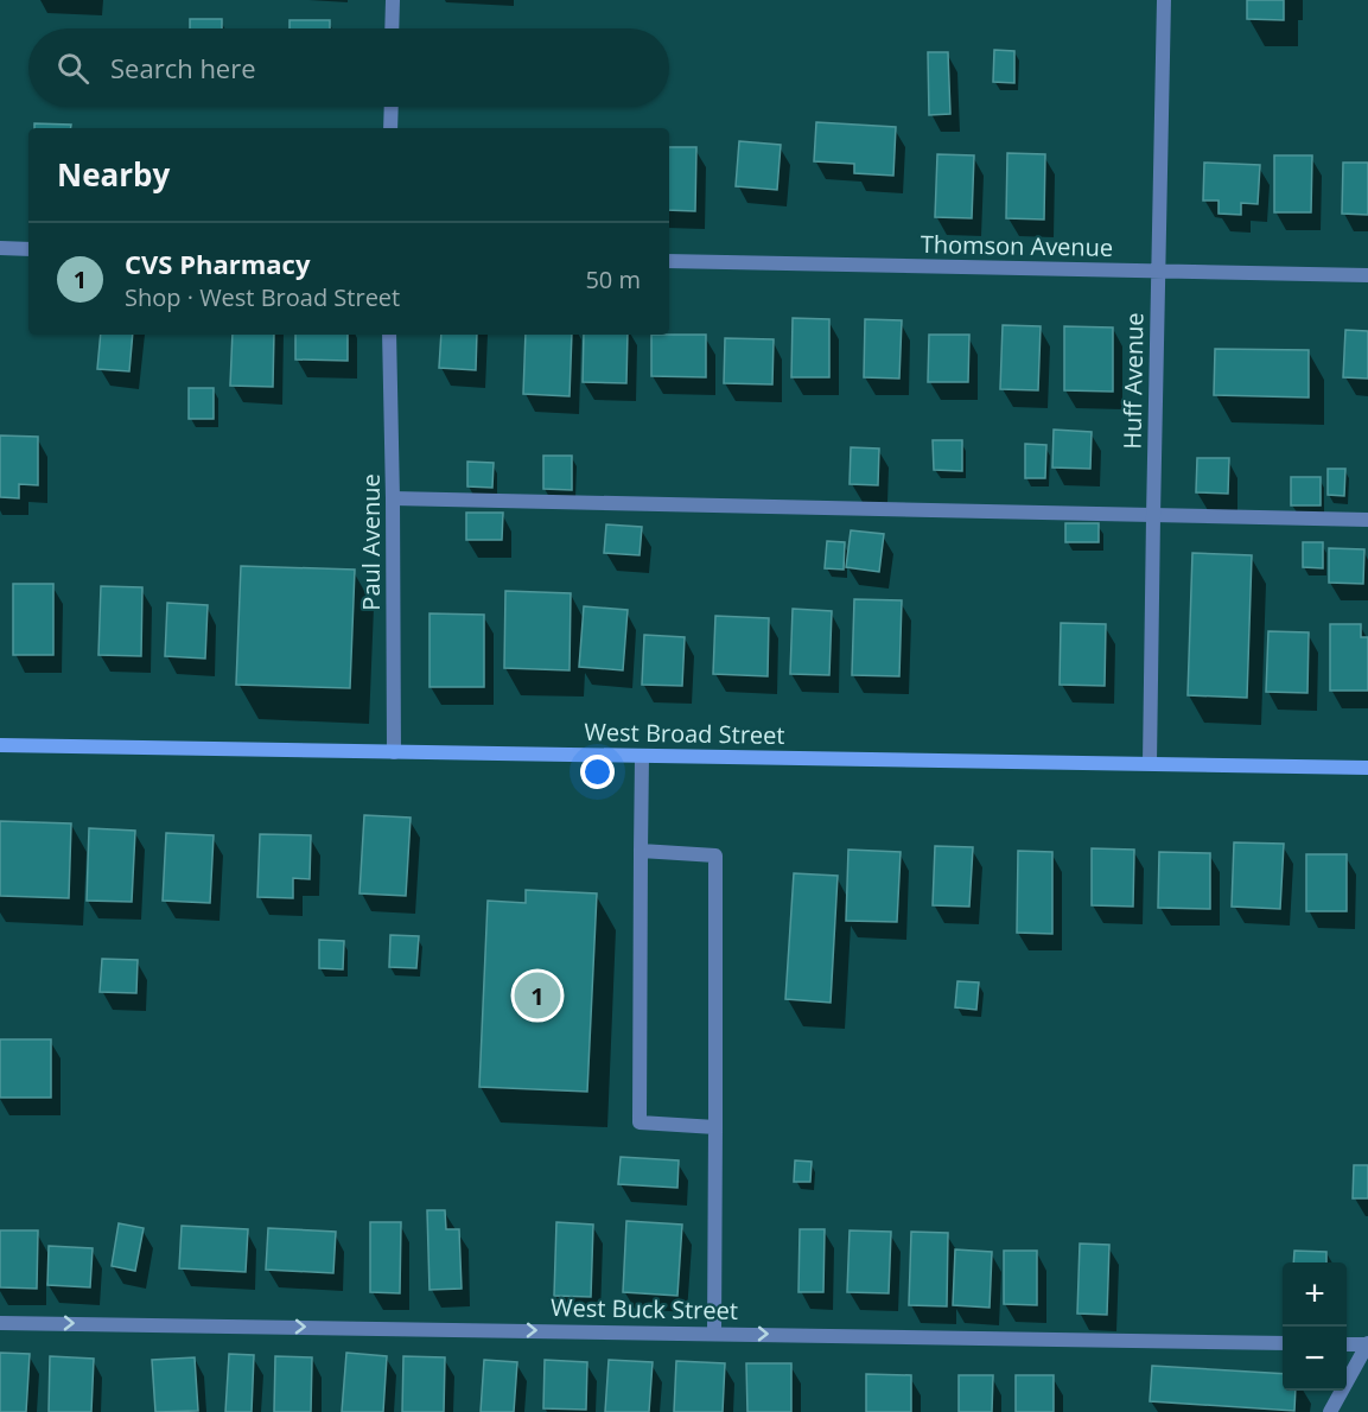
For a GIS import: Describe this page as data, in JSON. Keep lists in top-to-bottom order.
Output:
{
  "streets": {
    "main road": ["West Broad Street"],
    "street": [
      "Thomson Avenue",
      "Huff Avenue",
      "Paul Avenue",
      "West Buck Street"
    ]
  },
  "crossings": [
    ["Thomson Avenue", "Huff Avenue"],
    ["Huff Avenue", "West Broad Street"],
    ["Paul Avenue", "West Broad Street"]
  ],
  "one_way": ["West Buck Street"],
  "page": {
    "search": "Search here",
    "heading": "Nearby",
    "list": [
      {
        "mark": "1",
        "name": "CVS Pharmacy",
        "note": "Shop · West Broad Street",
        "value": "50 m"
      }
    ],
    "pins": "1",
    "map_buttons": ["+", "−"]
  }
}
